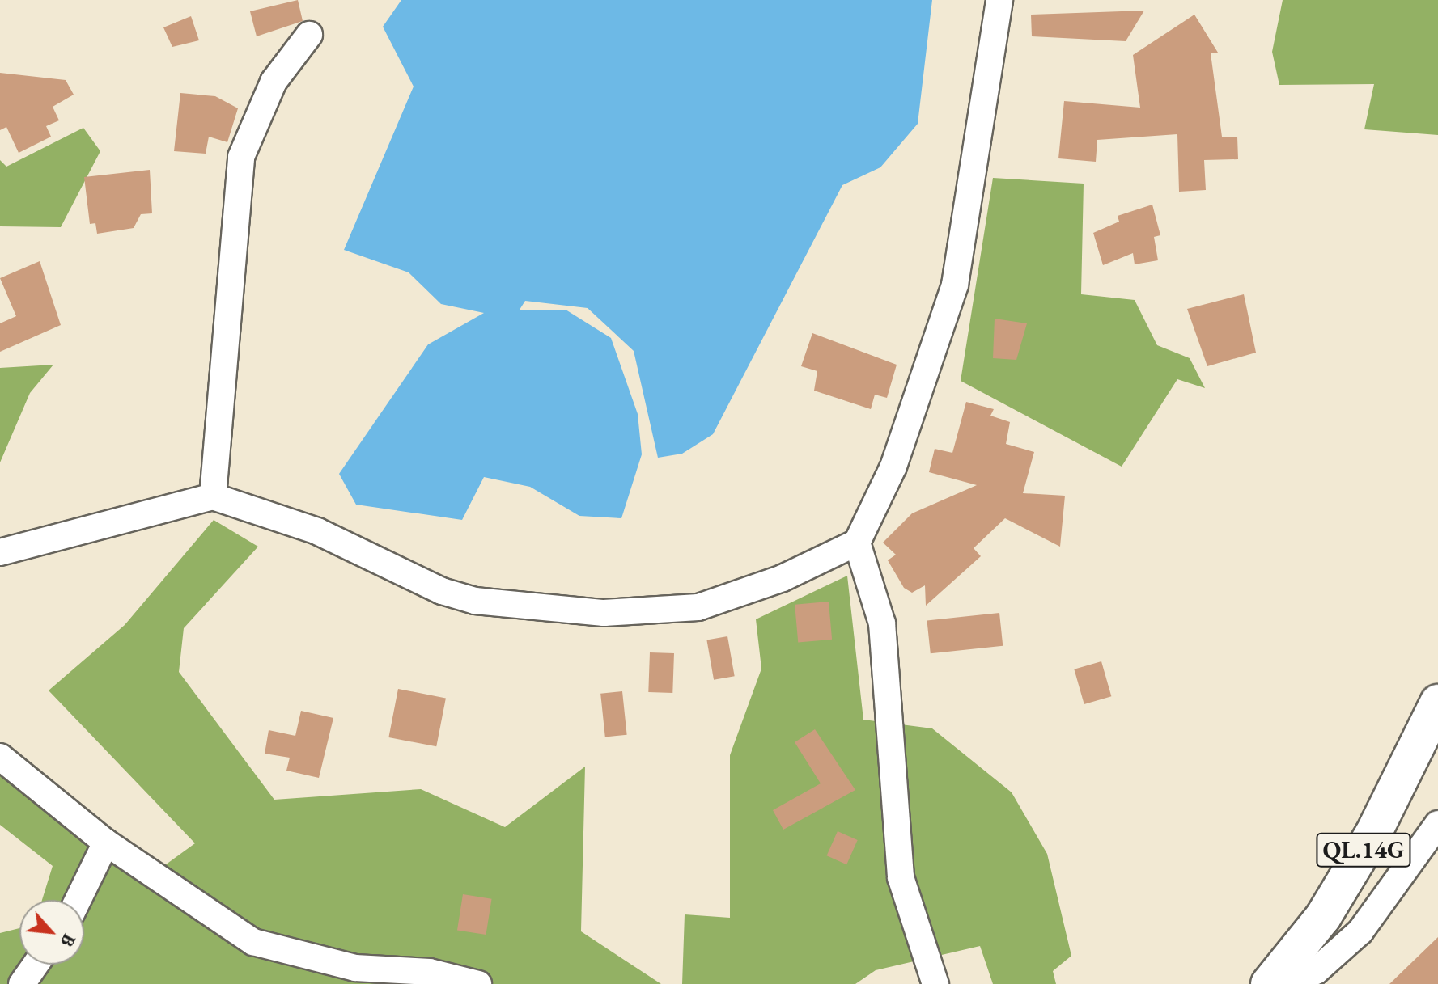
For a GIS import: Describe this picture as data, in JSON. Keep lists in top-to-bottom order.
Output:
{
  "streets": {
    "main road": ["QL.14G"]
  },
  "north": "bottom right"
}
